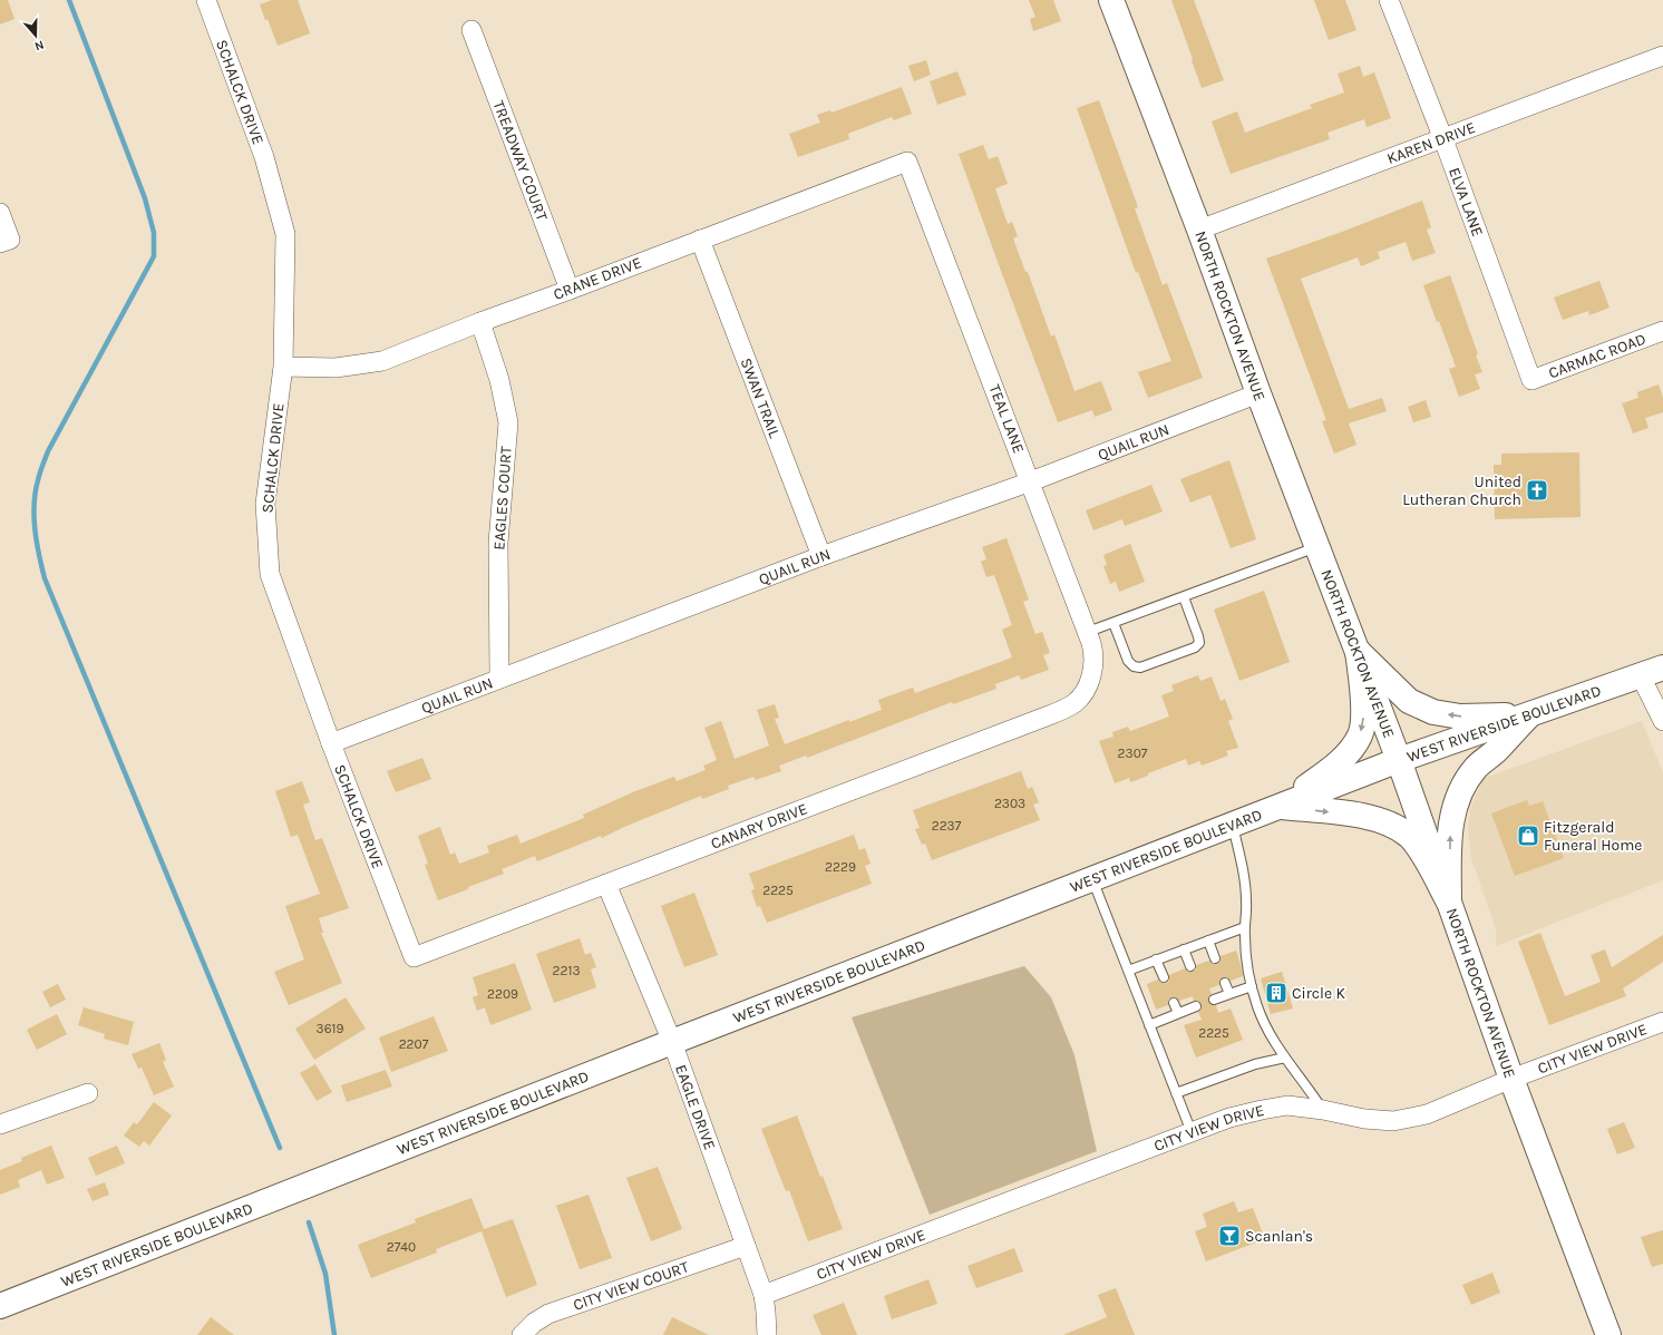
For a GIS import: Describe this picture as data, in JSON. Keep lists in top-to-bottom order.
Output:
{
  "streets": {
    "main road": ["NORTH ROCKTON AVENUE", "WEST RIVERSIDE BOULEVARD"],
    "street": [
      "SCHALCK DRIVE",
      "KAREN DRIVE",
      "TREADWAY COURT",
      "ELVA LANE",
      "CRANE DRIVE",
      "CARMAC ROAD",
      "SWAN TRAIL",
      "TEAL LANE",
      "QUAIL RUN",
      "EAGLES COURT",
      "CANARY DRIVE",
      "CITY VIEW DRIVE",
      "EAGLE DRIVE",
      "CITY VIEW COURT"
    ]
  },
  "crossings": [
    ["SCHALCK DRIVE", "CRANE DRIVE"],
    ["SCHALCK DRIVE", "QUAIL RUN"],
    ["SCHALCK DRIVE", "CANARY DRIVE"],
    ["KAREN DRIVE", "ELVA LANE"],
    ["KAREN DRIVE", "NORTH ROCKTON AVENUE"],
    ["TREADWAY COURT", "CRANE DRIVE"],
    ["ELVA LANE", "CARMAC ROAD"],
    ["CRANE DRIVE", "SWAN TRAIL"],
    ["CRANE DRIVE", "TEAL LANE"],
    ["CRANE DRIVE", "EAGLES COURT"],
    ["NORTH ROCKTON AVENUE", "QUAIL RUN"],
    ["NORTH ROCKTON AVENUE", "WEST RIVERSIDE BOULEVARD"],
    ["NORTH ROCKTON AVENUE", "CITY VIEW DRIVE"],
    ["SWAN TRAIL", "QUAIL RUN"],
    ["TEAL LANE", "QUAIL RUN"],
    ["TEAL LANE", "CANARY DRIVE"],
    ["QUAIL RUN", "EAGLES COURT"],
    ["WEST RIVERSIDE BOULEVARD", "EAGLE DRIVE"],
    ["CANARY DRIVE", "EAGLE DRIVE"],
    ["CITY VIEW DRIVE", "EAGLE DRIVE"],
    ["EAGLE DRIVE", "CITY VIEW COURT"]
  ],
  "places": {
    "church": ["United Lutheran Church"],
    "shop": ["Fitzgerald Funeral Home"],
    "building": ["Circle K"],
    "bar": ["Scanlan's"]
  },
  "house_numbers": [
    "2307",
    "2303",
    "2237",
    "2229",
    "2225",
    "2213",
    "2209",
    "3619",
    "2225",
    "2207",
    "2740"
  ],
  "north": "bottom"
}
